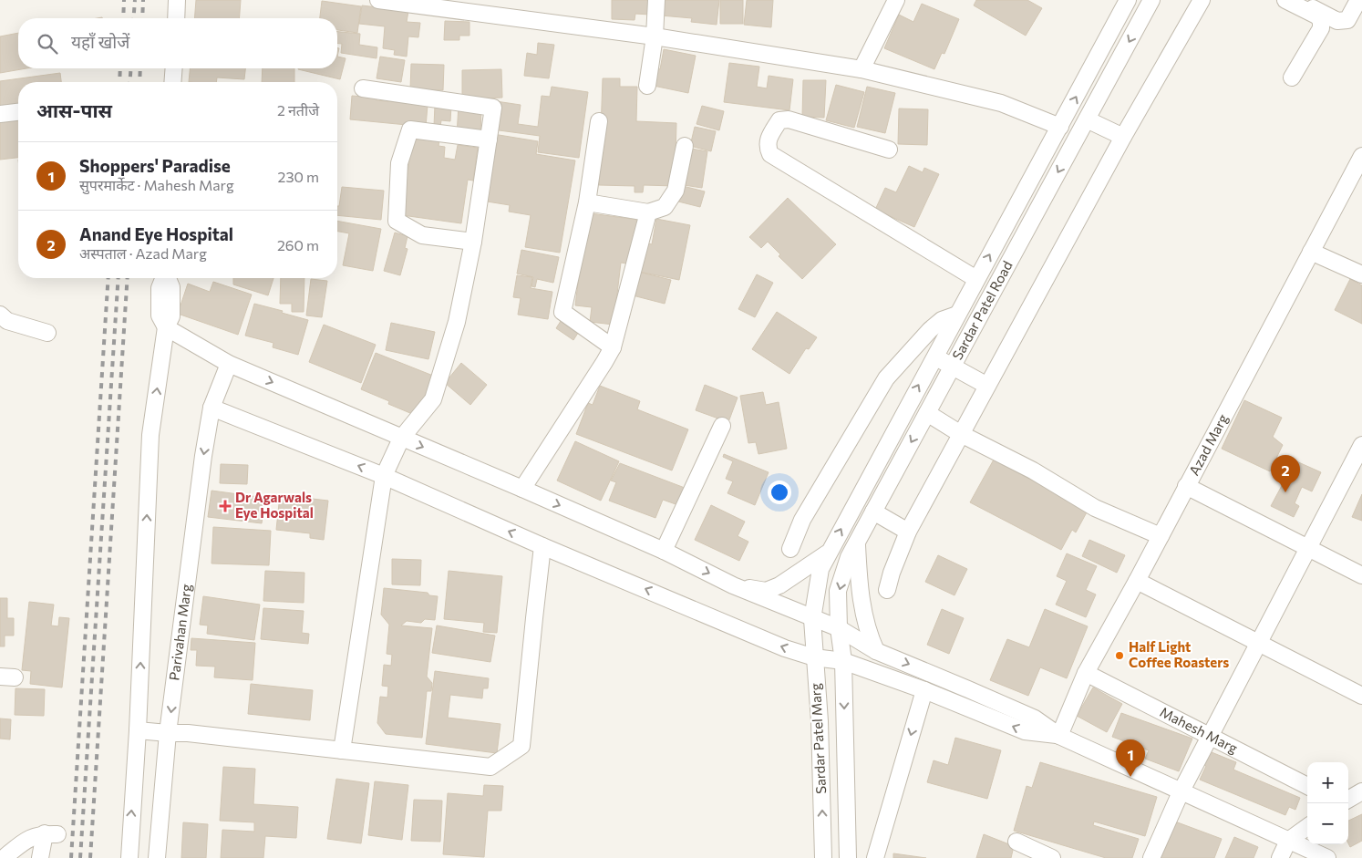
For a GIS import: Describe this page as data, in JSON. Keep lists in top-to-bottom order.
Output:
{
  "streets": {
    "street": [
      "Sardar Patel Road",
      "Azad Marg",
      "Parivahan Marg",
      "Mahesh Marg",
      "Sardar Patel Marg"
    ]
  },
  "crossings": [
    ["Sardar Patel Road", "Sardar Patel Marg"],
    ["Azad Marg", "Mahesh Marg"]
  ],
  "places": {
    "health": ["Dr Agarwals Eye Hospital"],
    "other": ["Half Light Coffee Roasters"]
  },
  "page": {
    "search": "यहाँ खोजें",
    "heading": ["आस-पास", "2 नतीजे"],
    "list": [
      {
        "mark": "1",
        "name": "Shoppers' Paradise",
        "note": "सुपरमार्केट · Mahesh Marg",
        "value": "230 m"
      },
      {
        "mark": "2",
        "name": "Anand Eye Hospital",
        "note": "अस्पताल · Azad Marg",
        "value": "260 m"
      }
    ],
    "pins": ["2", "1"],
    "map_buttons": ["+", "−"]
  }
}
